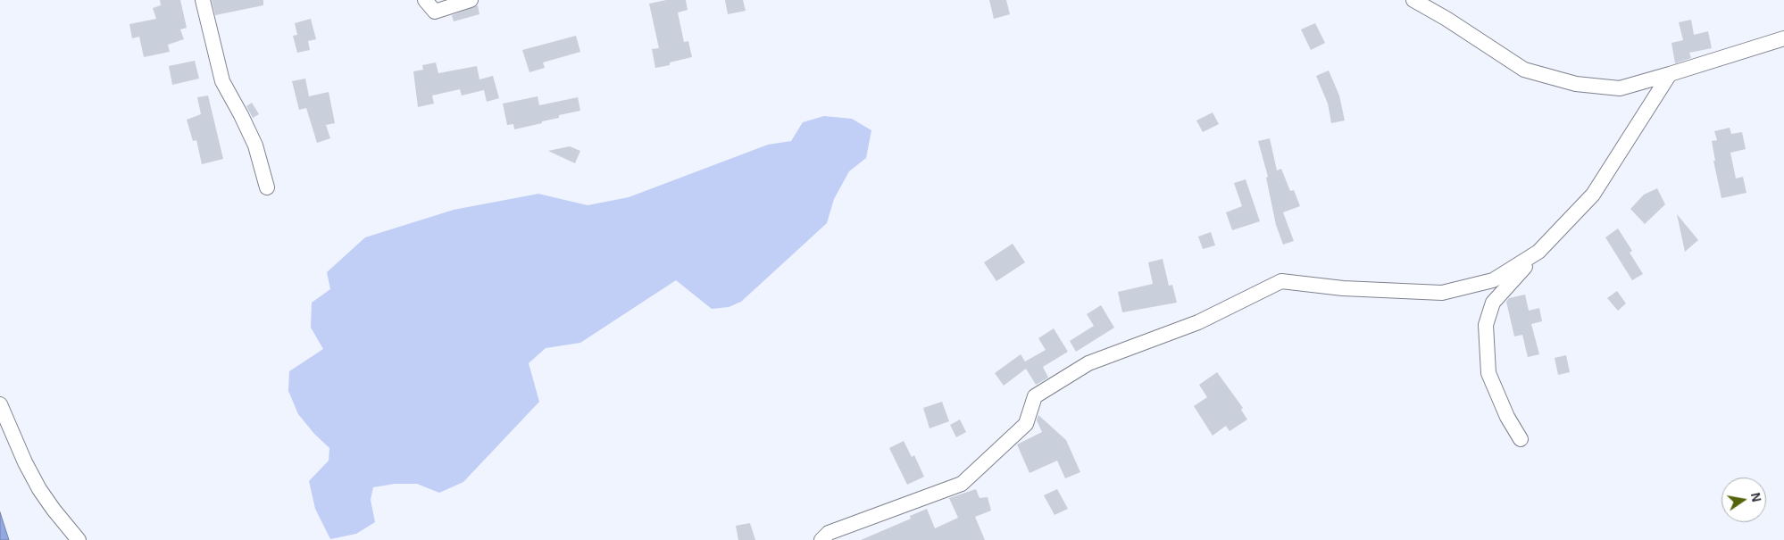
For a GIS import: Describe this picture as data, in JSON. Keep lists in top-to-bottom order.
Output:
{
  "north": "right"
}
